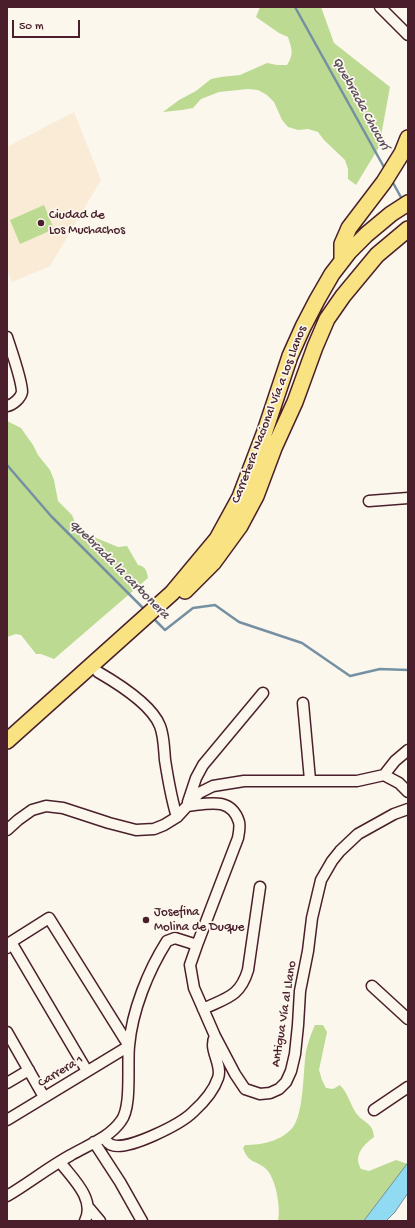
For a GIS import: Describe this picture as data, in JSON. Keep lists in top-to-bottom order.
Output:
{
  "streets": {
    "highway": ["Carretera Nacional Vía a Los Llanos"],
    "street": ["Antigua Vía al Llano", "Carrera 1"]
  },
  "water": ["Quebrada Chucurí", "quebrada la carbonera"],
  "places": ["Ciudad de Los Muchachos", "Josefina Molina de Duque"],
  "scale_bar": "50 m"
}
